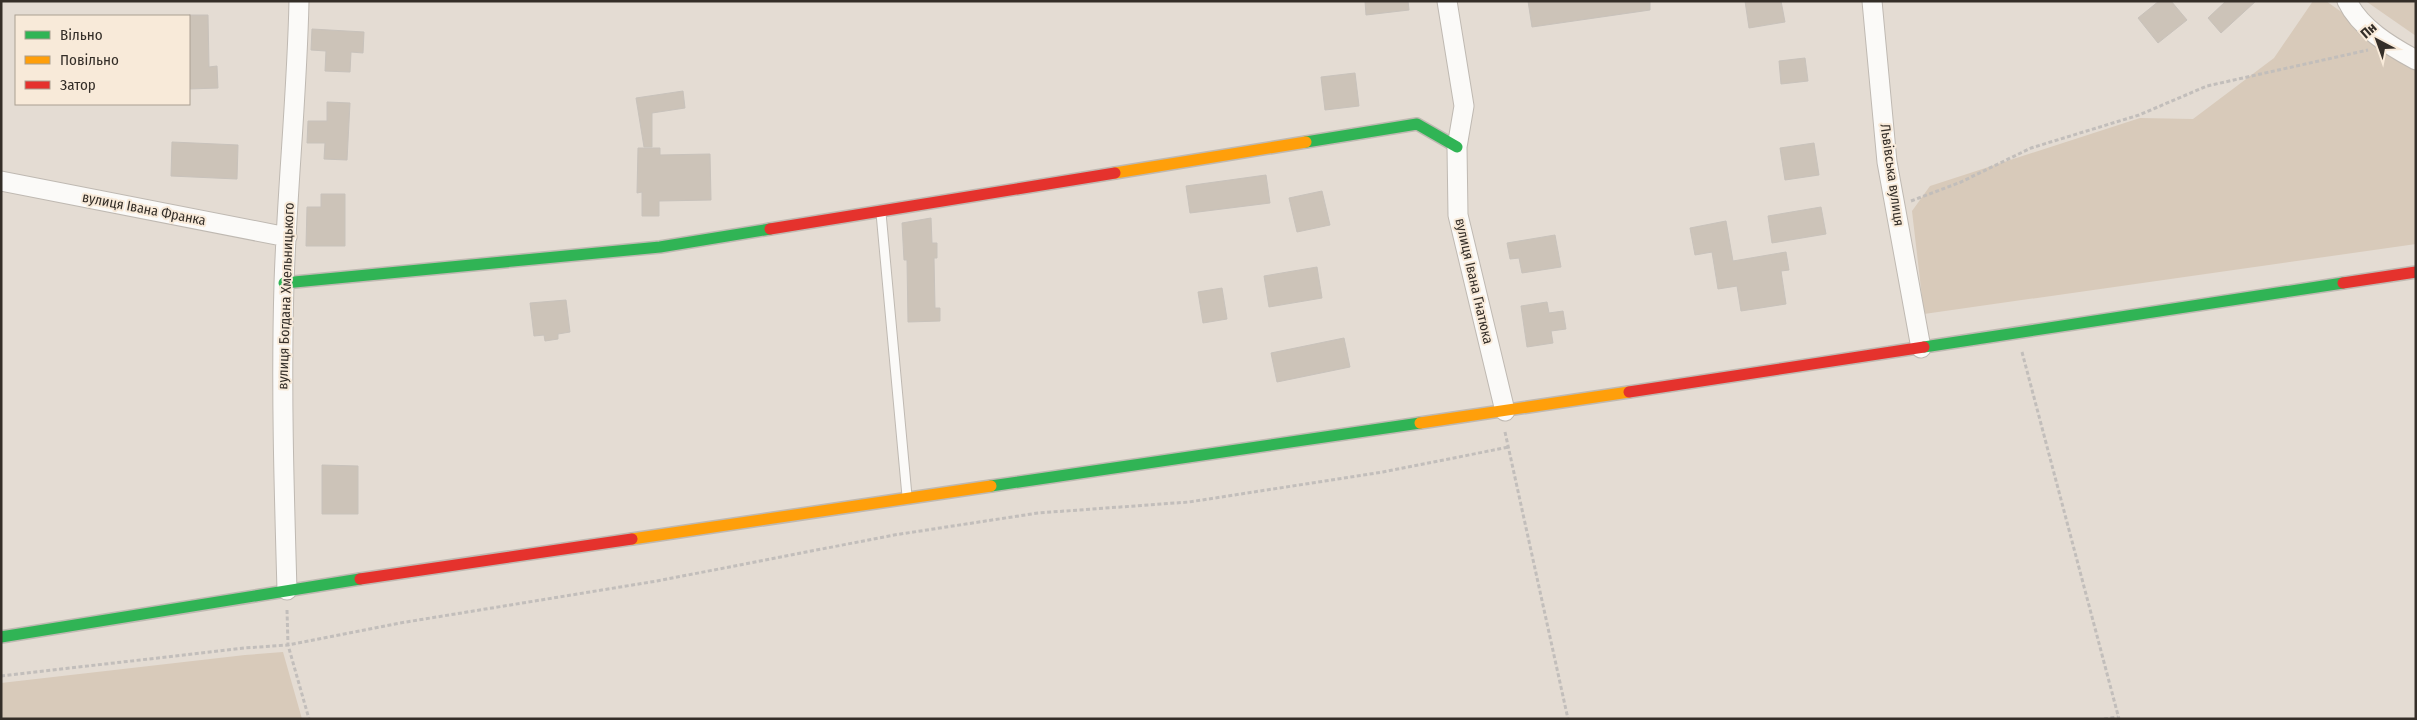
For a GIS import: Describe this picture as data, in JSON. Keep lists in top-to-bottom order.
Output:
{
  "streets": {
    "street": [
      "Львівська вулиця",
      "вулиця Івана Франка",
      "вулиця Івана Гнатюка",
      "вулиця Богдана Хмельницького"
    ]
  },
  "crossings": [
    ["вулиця Івана Франка", "вулиця Богдана Хмельницького"]
  ],
  "legend": ["Вільно", "Повільно", "Затор"],
  "north": "top left"
}
